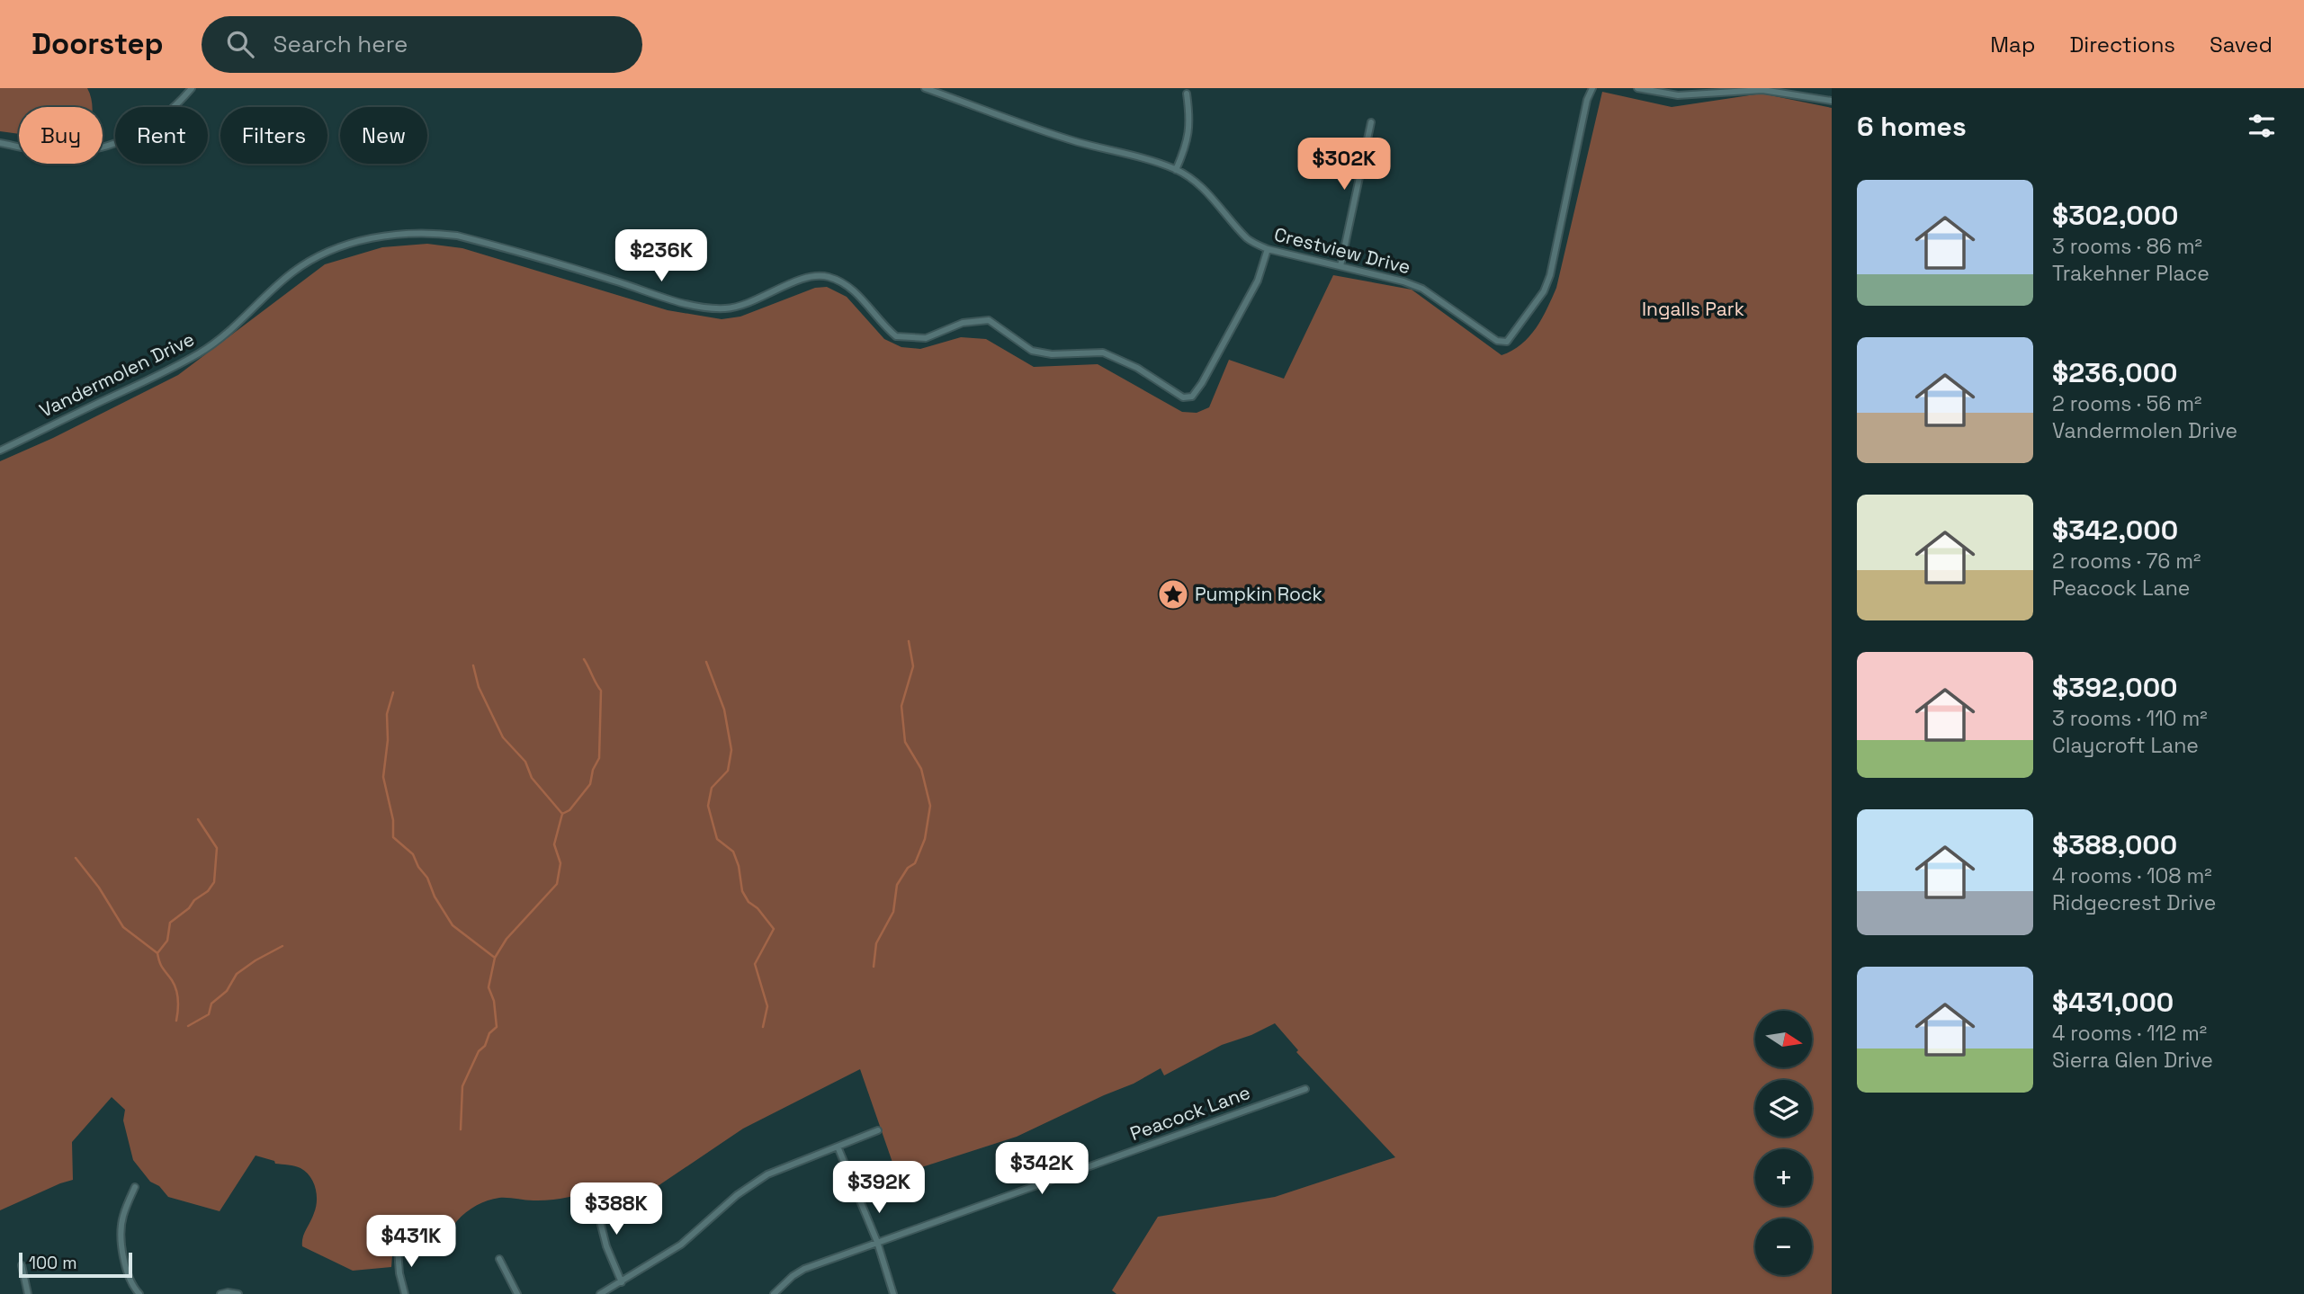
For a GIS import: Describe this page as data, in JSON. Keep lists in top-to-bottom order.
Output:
{
  "streets": {
    "street": ["Crestview Drive", "Vandermolen Drive", "Peacock Lane"]
  },
  "crossings": [
    ["Crestview Drive", "Vandermolen Drive"]
  ],
  "parks": ["Ingalls Park"],
  "places": {
    "place": ["Pumpkin Rock"]
  },
  "scale_bar": "100 m",
  "north": "right",
  "page": {
    "header": "Doorstep",
    "search": "Search here",
    "nav": ["Map", "Directions", "Saved"],
    "heading": "6 homes",
    "chip": [
      "Buy",
      "Rent",
      "Filters",
      "New"
    ],
    "price": [
      "$302K",
      "$236K",
      "$342K",
      "$392K",
      "$388K",
      "$431K"
    ],
    "list": [
      {
        "name": "$302,000",
        "note": "3 rooms · 86 m² · Trakehner Place"
      },
      {
        "name": "$236,000",
        "note": "2 rooms · 56 m² · Vandermolen Drive"
      },
      {
        "name": "$342,000",
        "note": "2 rooms · 76 m² · Peacock Lane"
      },
      {
        "name": "$392,000",
        "note": "3 rooms · 110 m² · Claycroft Lane"
      },
      {
        "name": "$388,000",
        "note": "4 rooms · 108 m² · Ridgecrest Drive"
      },
      {
        "name": "$431,000",
        "note": "4 rooms · 112 m² · Sierra Glen Drive"
      }
    ],
    "map_buttons": ["+", "−"],
    "scale": "100 m"
  }
}
